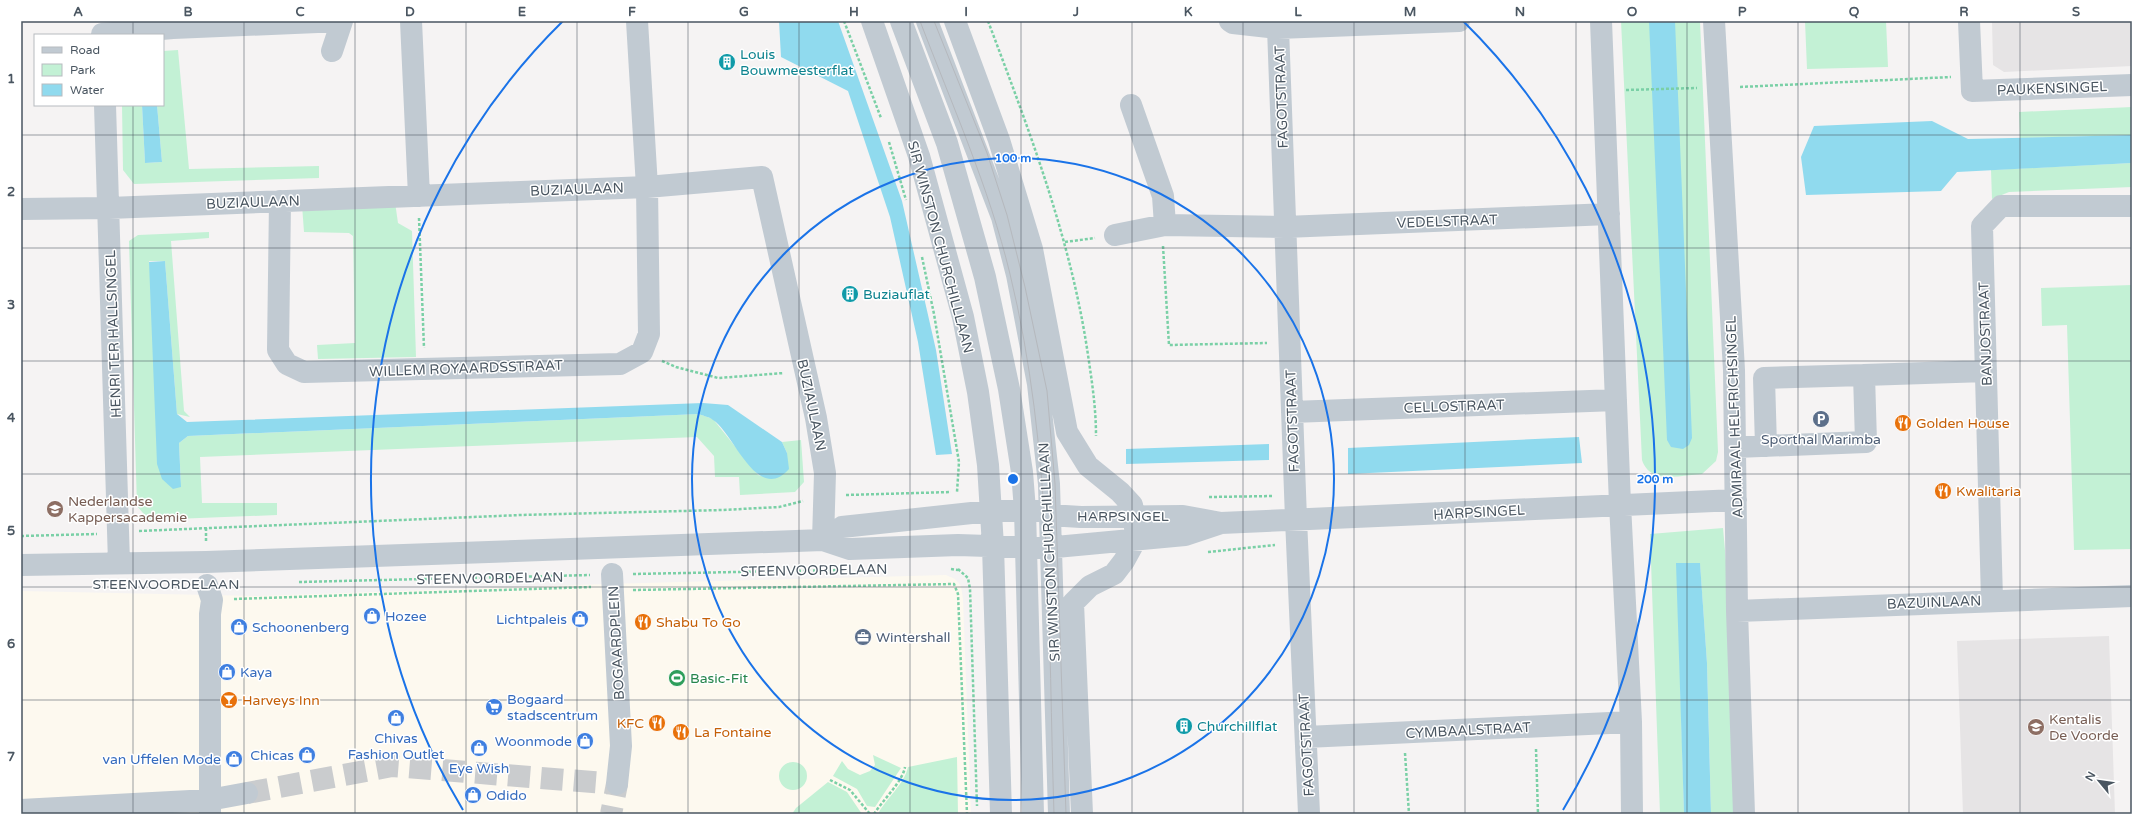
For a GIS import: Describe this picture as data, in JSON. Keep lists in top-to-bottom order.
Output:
{
  "streets": {
    "street": [
      "PAUKENSINGEL",
      "FAGOTSTRAAT",
      "BUZIAULAAN",
      "VEDELSTRAAT",
      "SIR WINSTON CHURCHILLLAAN",
      "HENRI TER HALLSINGEL",
      "BANJOSTRAAT",
      "WILLEM ROYAARDSSTRAAT",
      "CELLOSTRAAT",
      "ADMIRAAL HELFRICHSINGEL",
      "HARPSINGEL",
      "STEENVOORDELAAN",
      "BAZUINLAAN",
      "BOGAARDPLEIN",
      "CYMBAALSTRAAT"
    ]
  },
  "crossings": [
    ["FAGOTSTRAAT", "VEDELSTRAAT"],
    ["FAGOTSTRAAT", "CELLOSTRAAT"],
    ["FAGOTSTRAAT", "HARPSINGEL"],
    ["FAGOTSTRAAT", "CYMBAALSTRAAT"],
    ["BUZIAULAAN", "HENRI TER HALLSINGEL"],
    ["BUZIAULAAN", "WILLEM ROYAARDSSTRAAT"],
    ["BUZIAULAAN", "STEENVOORDELAAN"],
    ["SIR WINSTON CHURCHILLLAAN", "HARPSINGEL"],
    ["SIR WINSTON CHURCHILLLAAN", "STEENVOORDELAAN"],
    ["HENRI TER HALLSINGEL", "STEENVOORDELAAN"],
    ["BANJOSTRAAT", "BAZUINLAAN"],
    ["ADMIRAAL HELFRICHSINGEL", "HARPSINGEL"],
    ["ADMIRAAL HELFRICHSINGEL", "BAZUINLAAN"],
    ["HARPSINGEL", "STEENVOORDELAAN"],
    ["STEENVOORDELAAN", "BOGAARDPLEIN"]
  ],
  "places": {
    "building": ["Louis Bouwmeesterflat", "Buziauflat", "Churchillflat"],
    "parking": ["Sporthal Marimba"],
    "restaurant": [
      "Golden House",
      "Kwalitaria",
      "Shabu To Go",
      "KFC",
      "La Fontaine"
    ],
    "school or university": ["Nederlandse Kappersacademie", "Kentalis De Voorde"],
    "shop": [
      "Hozee",
      "Lichtpaleis",
      "Schoonenberg",
      "Kaya",
      "Chivas Fashion Outlet",
      "Woonmode",
      "Eye Wish",
      "Chicas",
      "van Uffelen Mode",
      "Odido"
    ],
    "office": ["Wintershall"],
    "sports": ["Basic-Fit"],
    "bar": ["Harveys Inn"],
    "supermarket": ["Bogaard stadscentrum"]
  },
  "legend": ["Road", "Park", "Water"],
  "north": "top left",
  "grid": {
    "columns": [
      "A",
      "B",
      "C",
      "D",
      "E",
      "F",
      "G",
      "H",
      "I",
      "J",
      "K",
      "L",
      "M",
      "N",
      "O",
      "P",
      "Q",
      "R",
      "S"
    ],
    "rows": [
      "1",
      "2",
      "3",
      "4",
      "5",
      "6",
      "7"
    ]
  },
  "rings": ["100 m", "200 m"]
}
